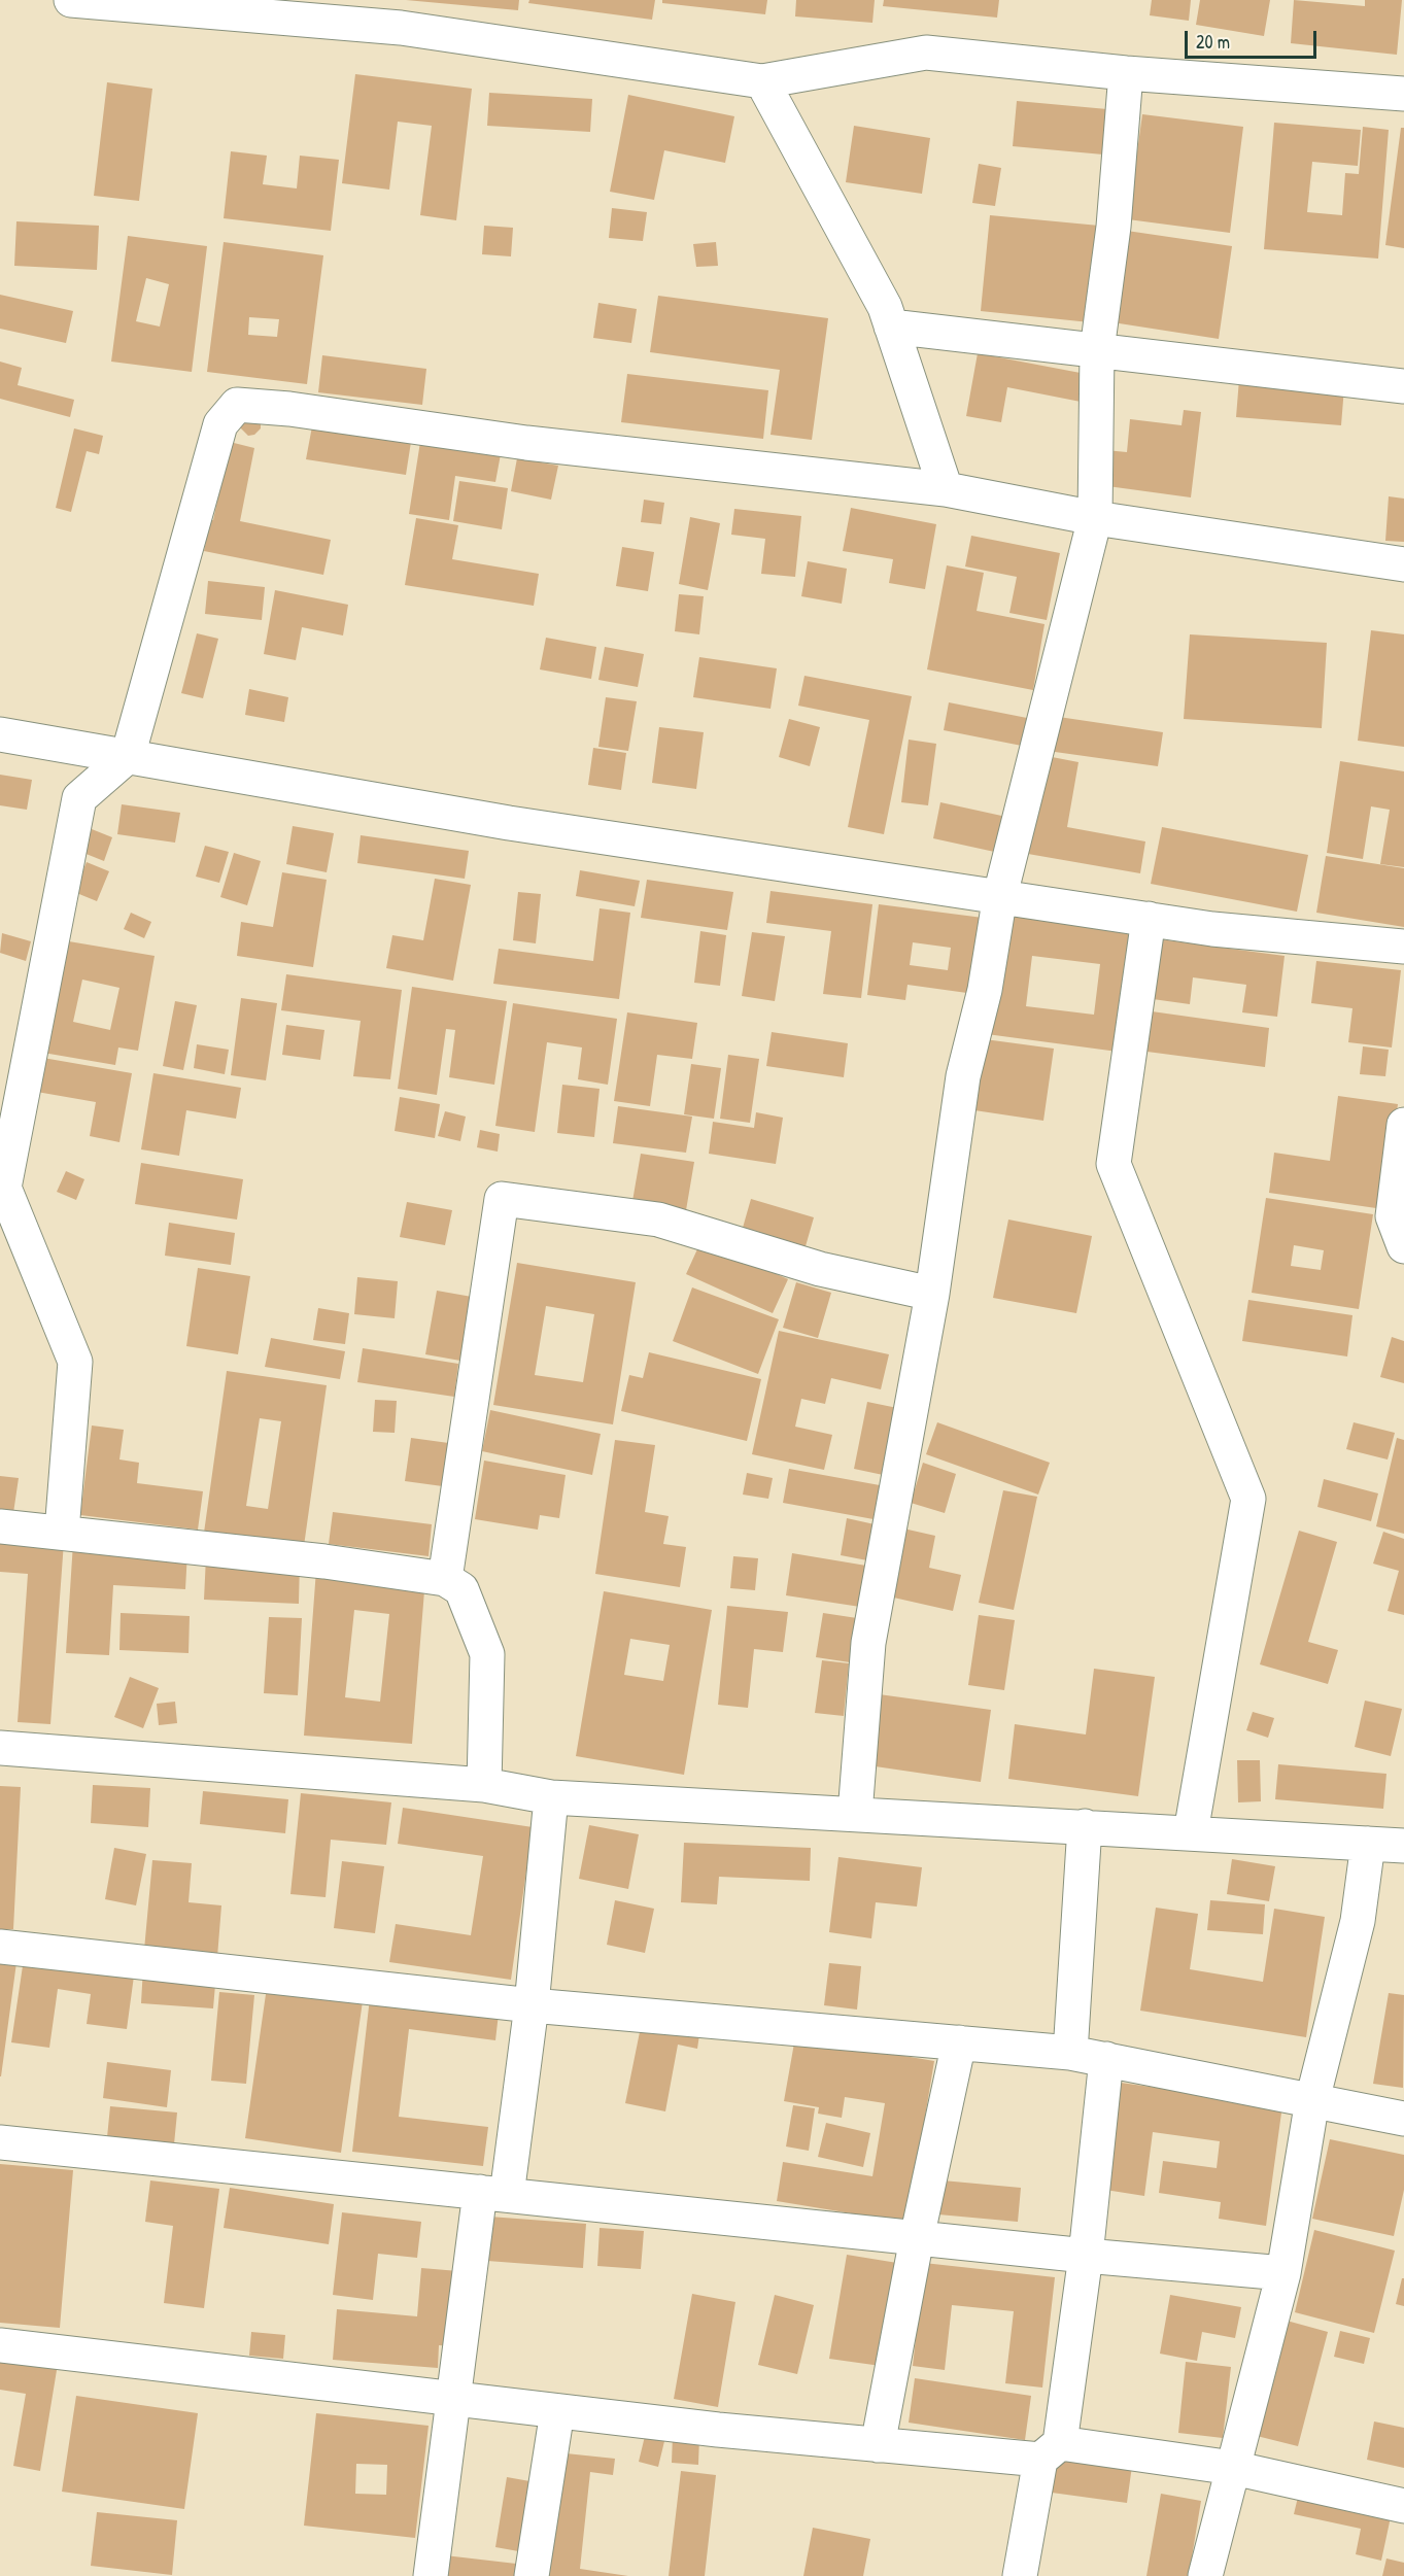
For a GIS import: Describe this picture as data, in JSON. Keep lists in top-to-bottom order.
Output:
{
  "scale_bar": "20 m"
}
